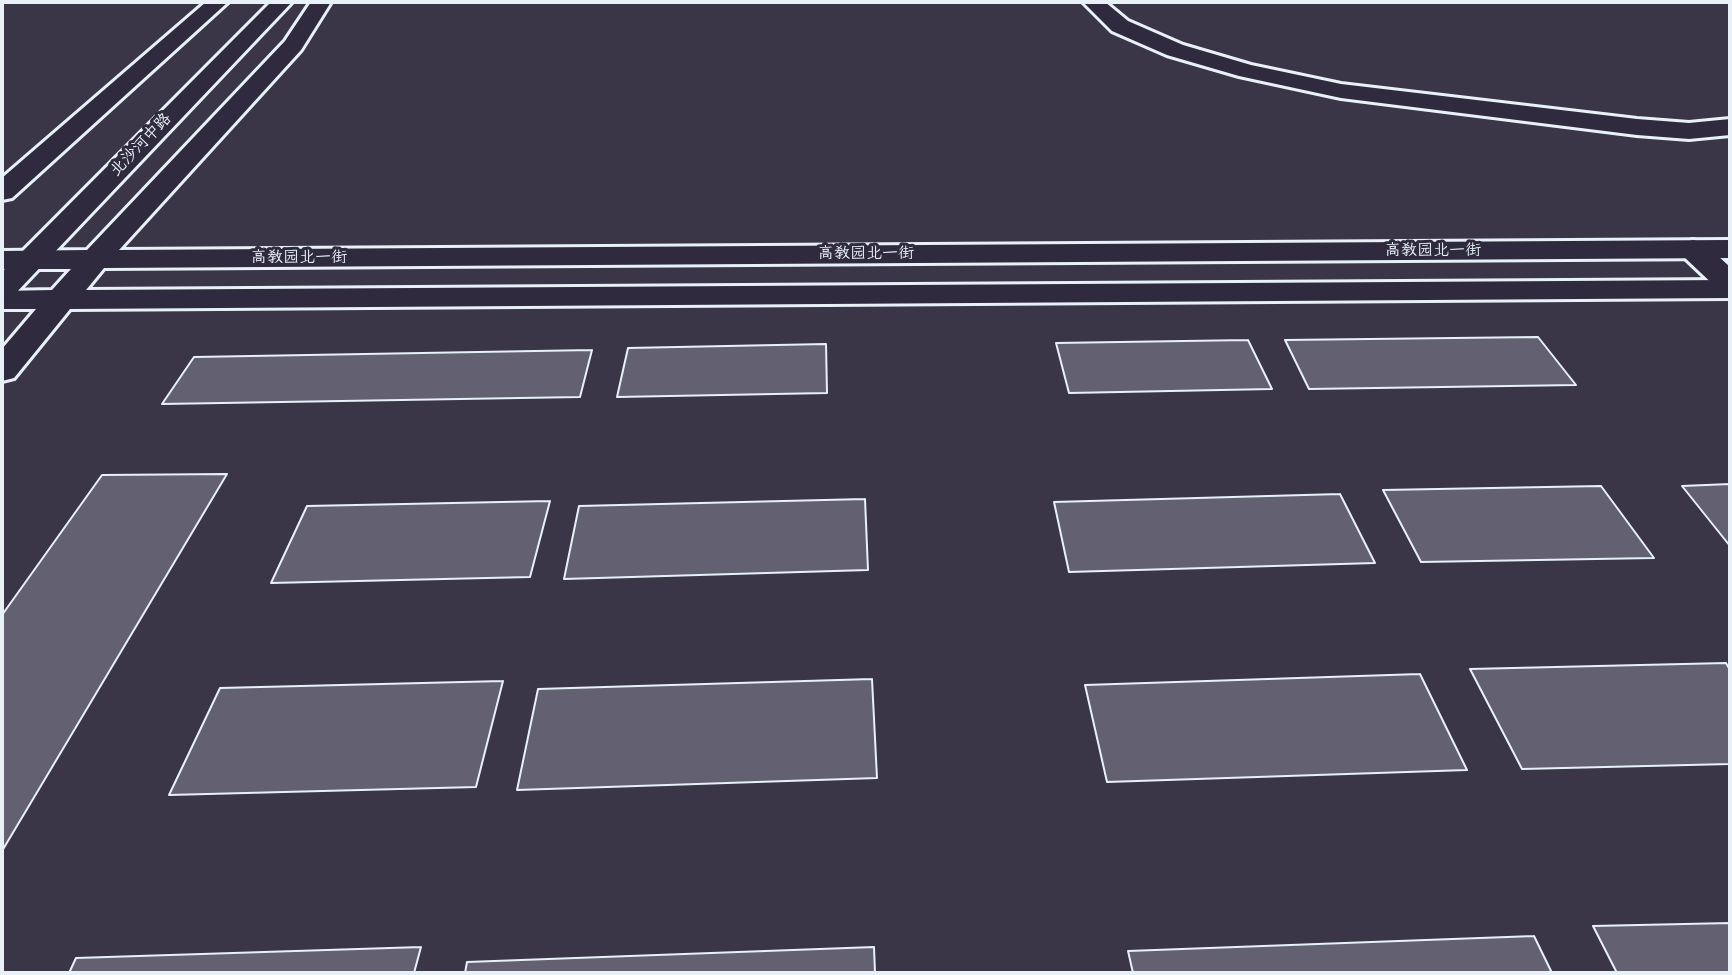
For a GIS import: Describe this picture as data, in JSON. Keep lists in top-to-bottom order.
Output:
{
  "streets": {
    "street": ["北沙河中路", "高教园北一街"]
  },
  "crossings": [
    ["北沙河中路", "高教园北一街"]
  ]
}
